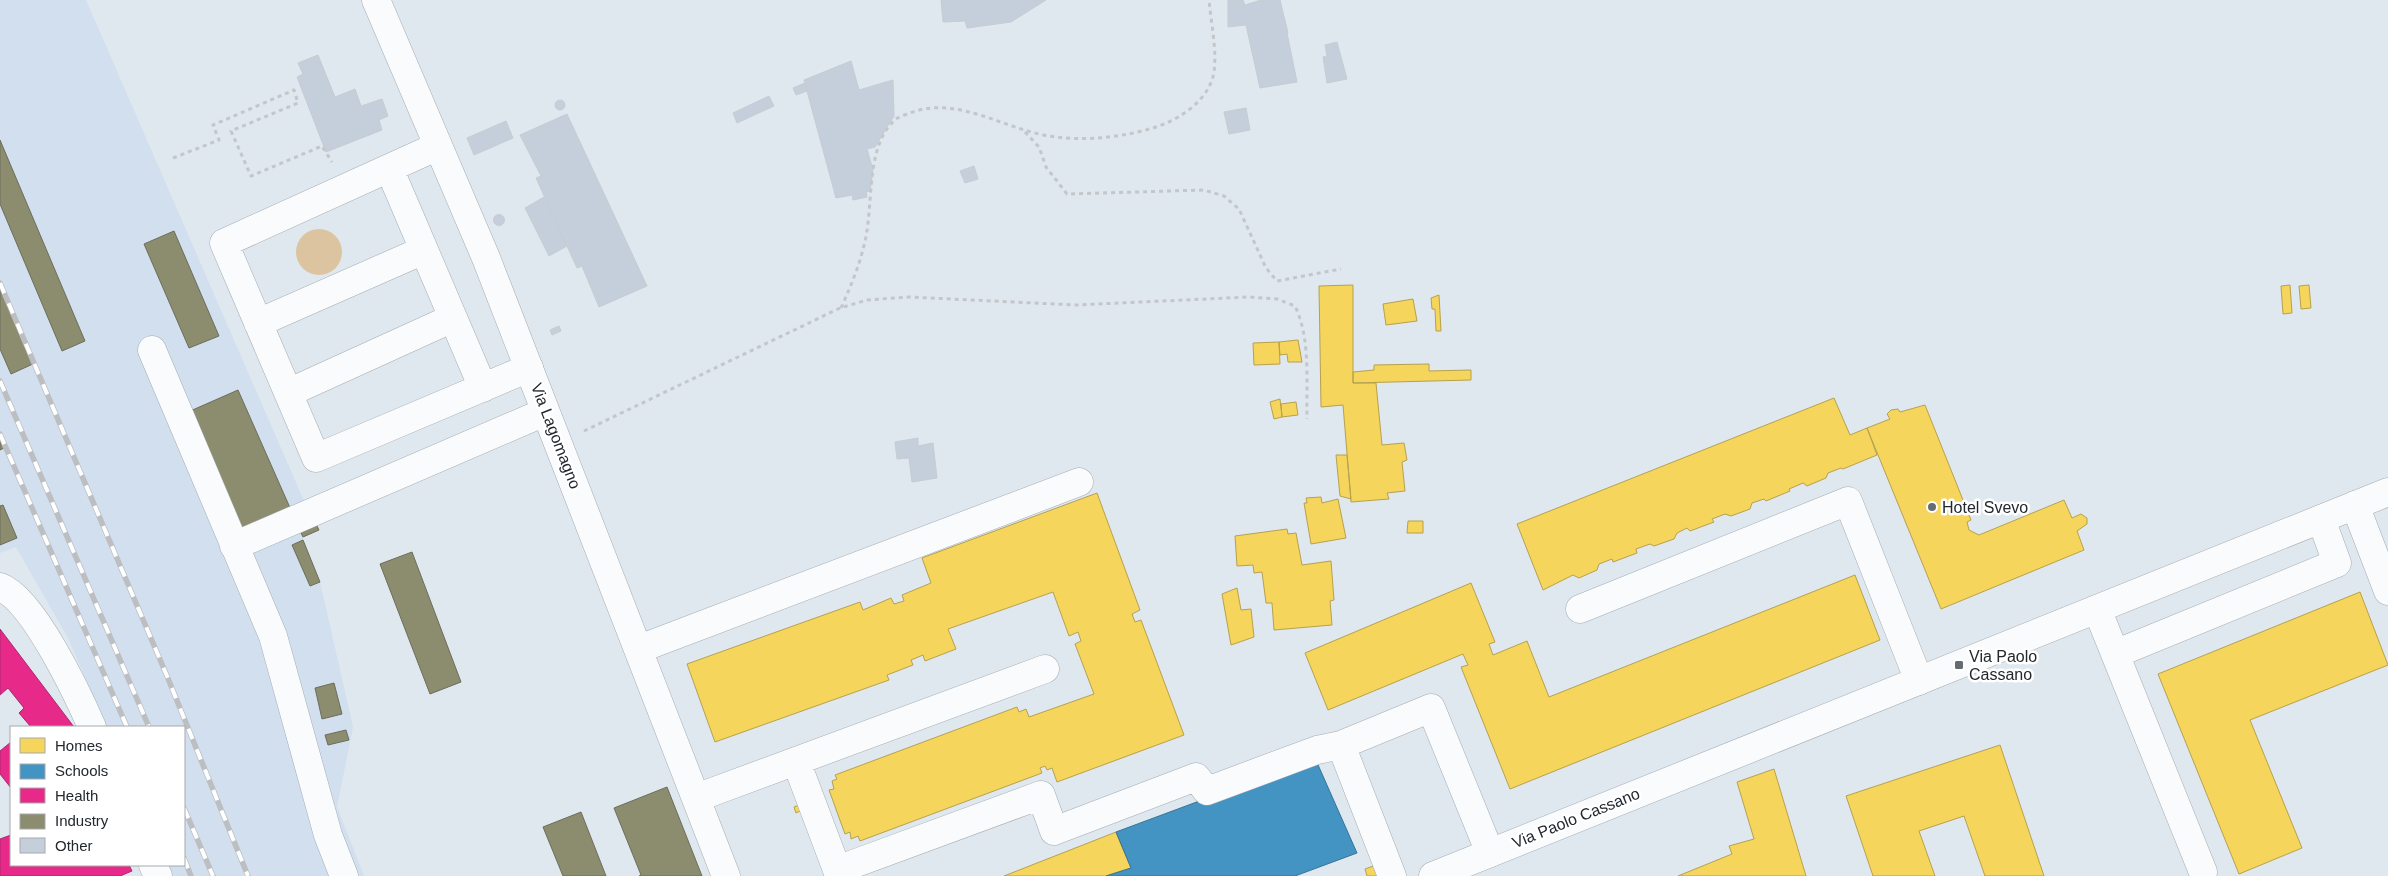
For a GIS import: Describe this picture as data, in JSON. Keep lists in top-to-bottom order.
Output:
{
  "streets": {
    "street": ["Via Lagomagno", "Via Paolo Cassano"]
  },
  "places": {
    "other": ["Hotel Svevo"],
    "transit": ["Via Paolo Cassano"]
  },
  "legend": [
    "Homes",
    "Schools",
    "Health",
    "Industry",
    "Other"
  ]
}
